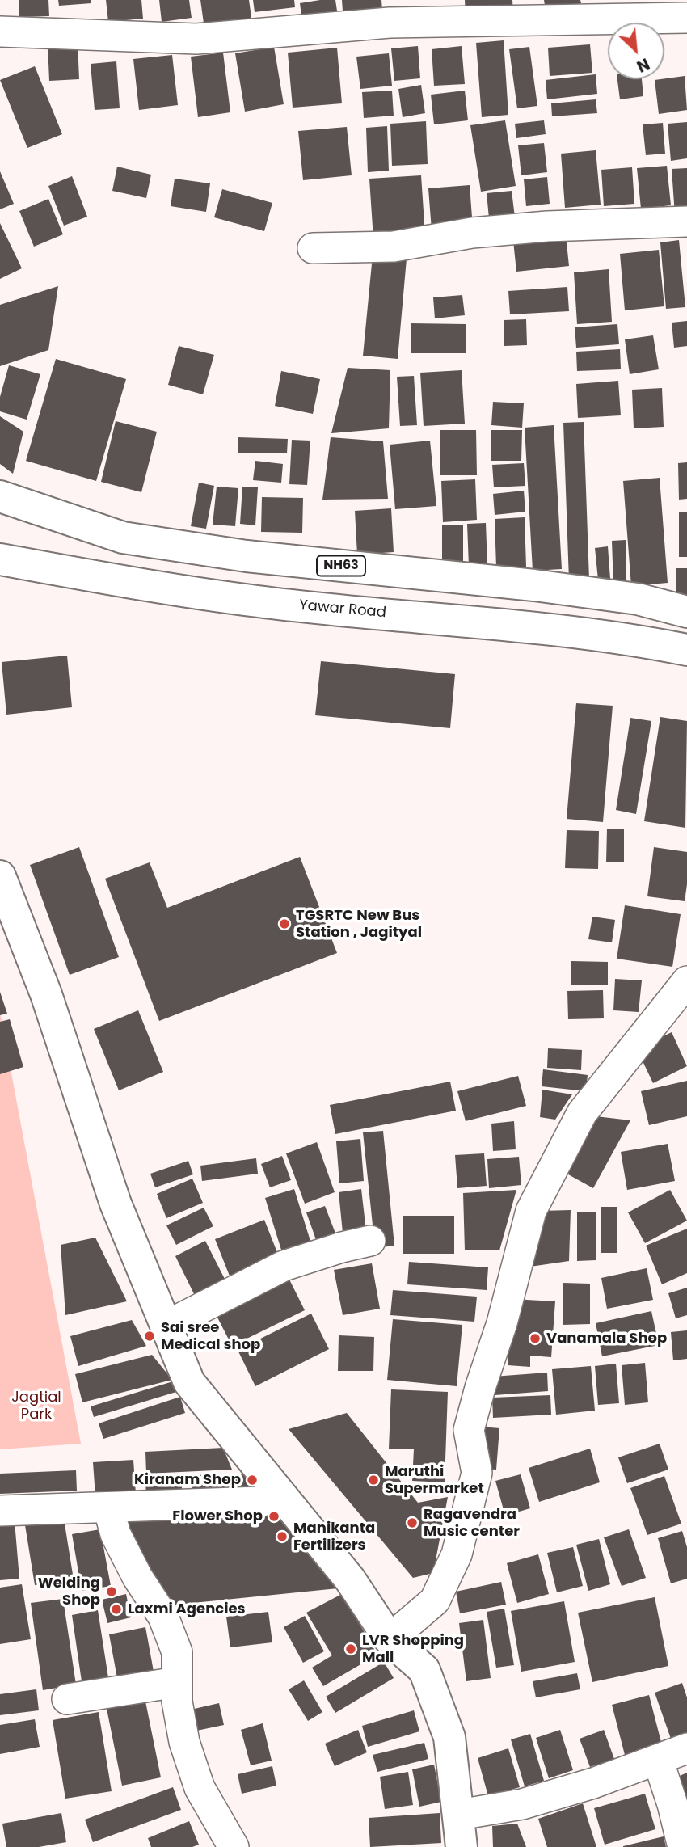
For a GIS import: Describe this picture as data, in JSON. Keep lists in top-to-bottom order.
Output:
{
  "streets": {
    "main road": ["NH63", "Yawar Road"]
  },
  "parks": ["Jagtial Park"],
  "places": [
    "TGSRTC New Bus Station , Jagityal",
    "Sai sree Medical shop",
    "Vanamala Shop",
    "Kiranam Shop",
    "Maruthi Supermarket",
    "Flower Shop",
    "Ragavendra Music center",
    "Manikanta Fertilizers",
    "Welding Shop",
    "Laxmi Agencies",
    "LVR Shopping Mall"
  ],
  "north": "bottom right"
}
